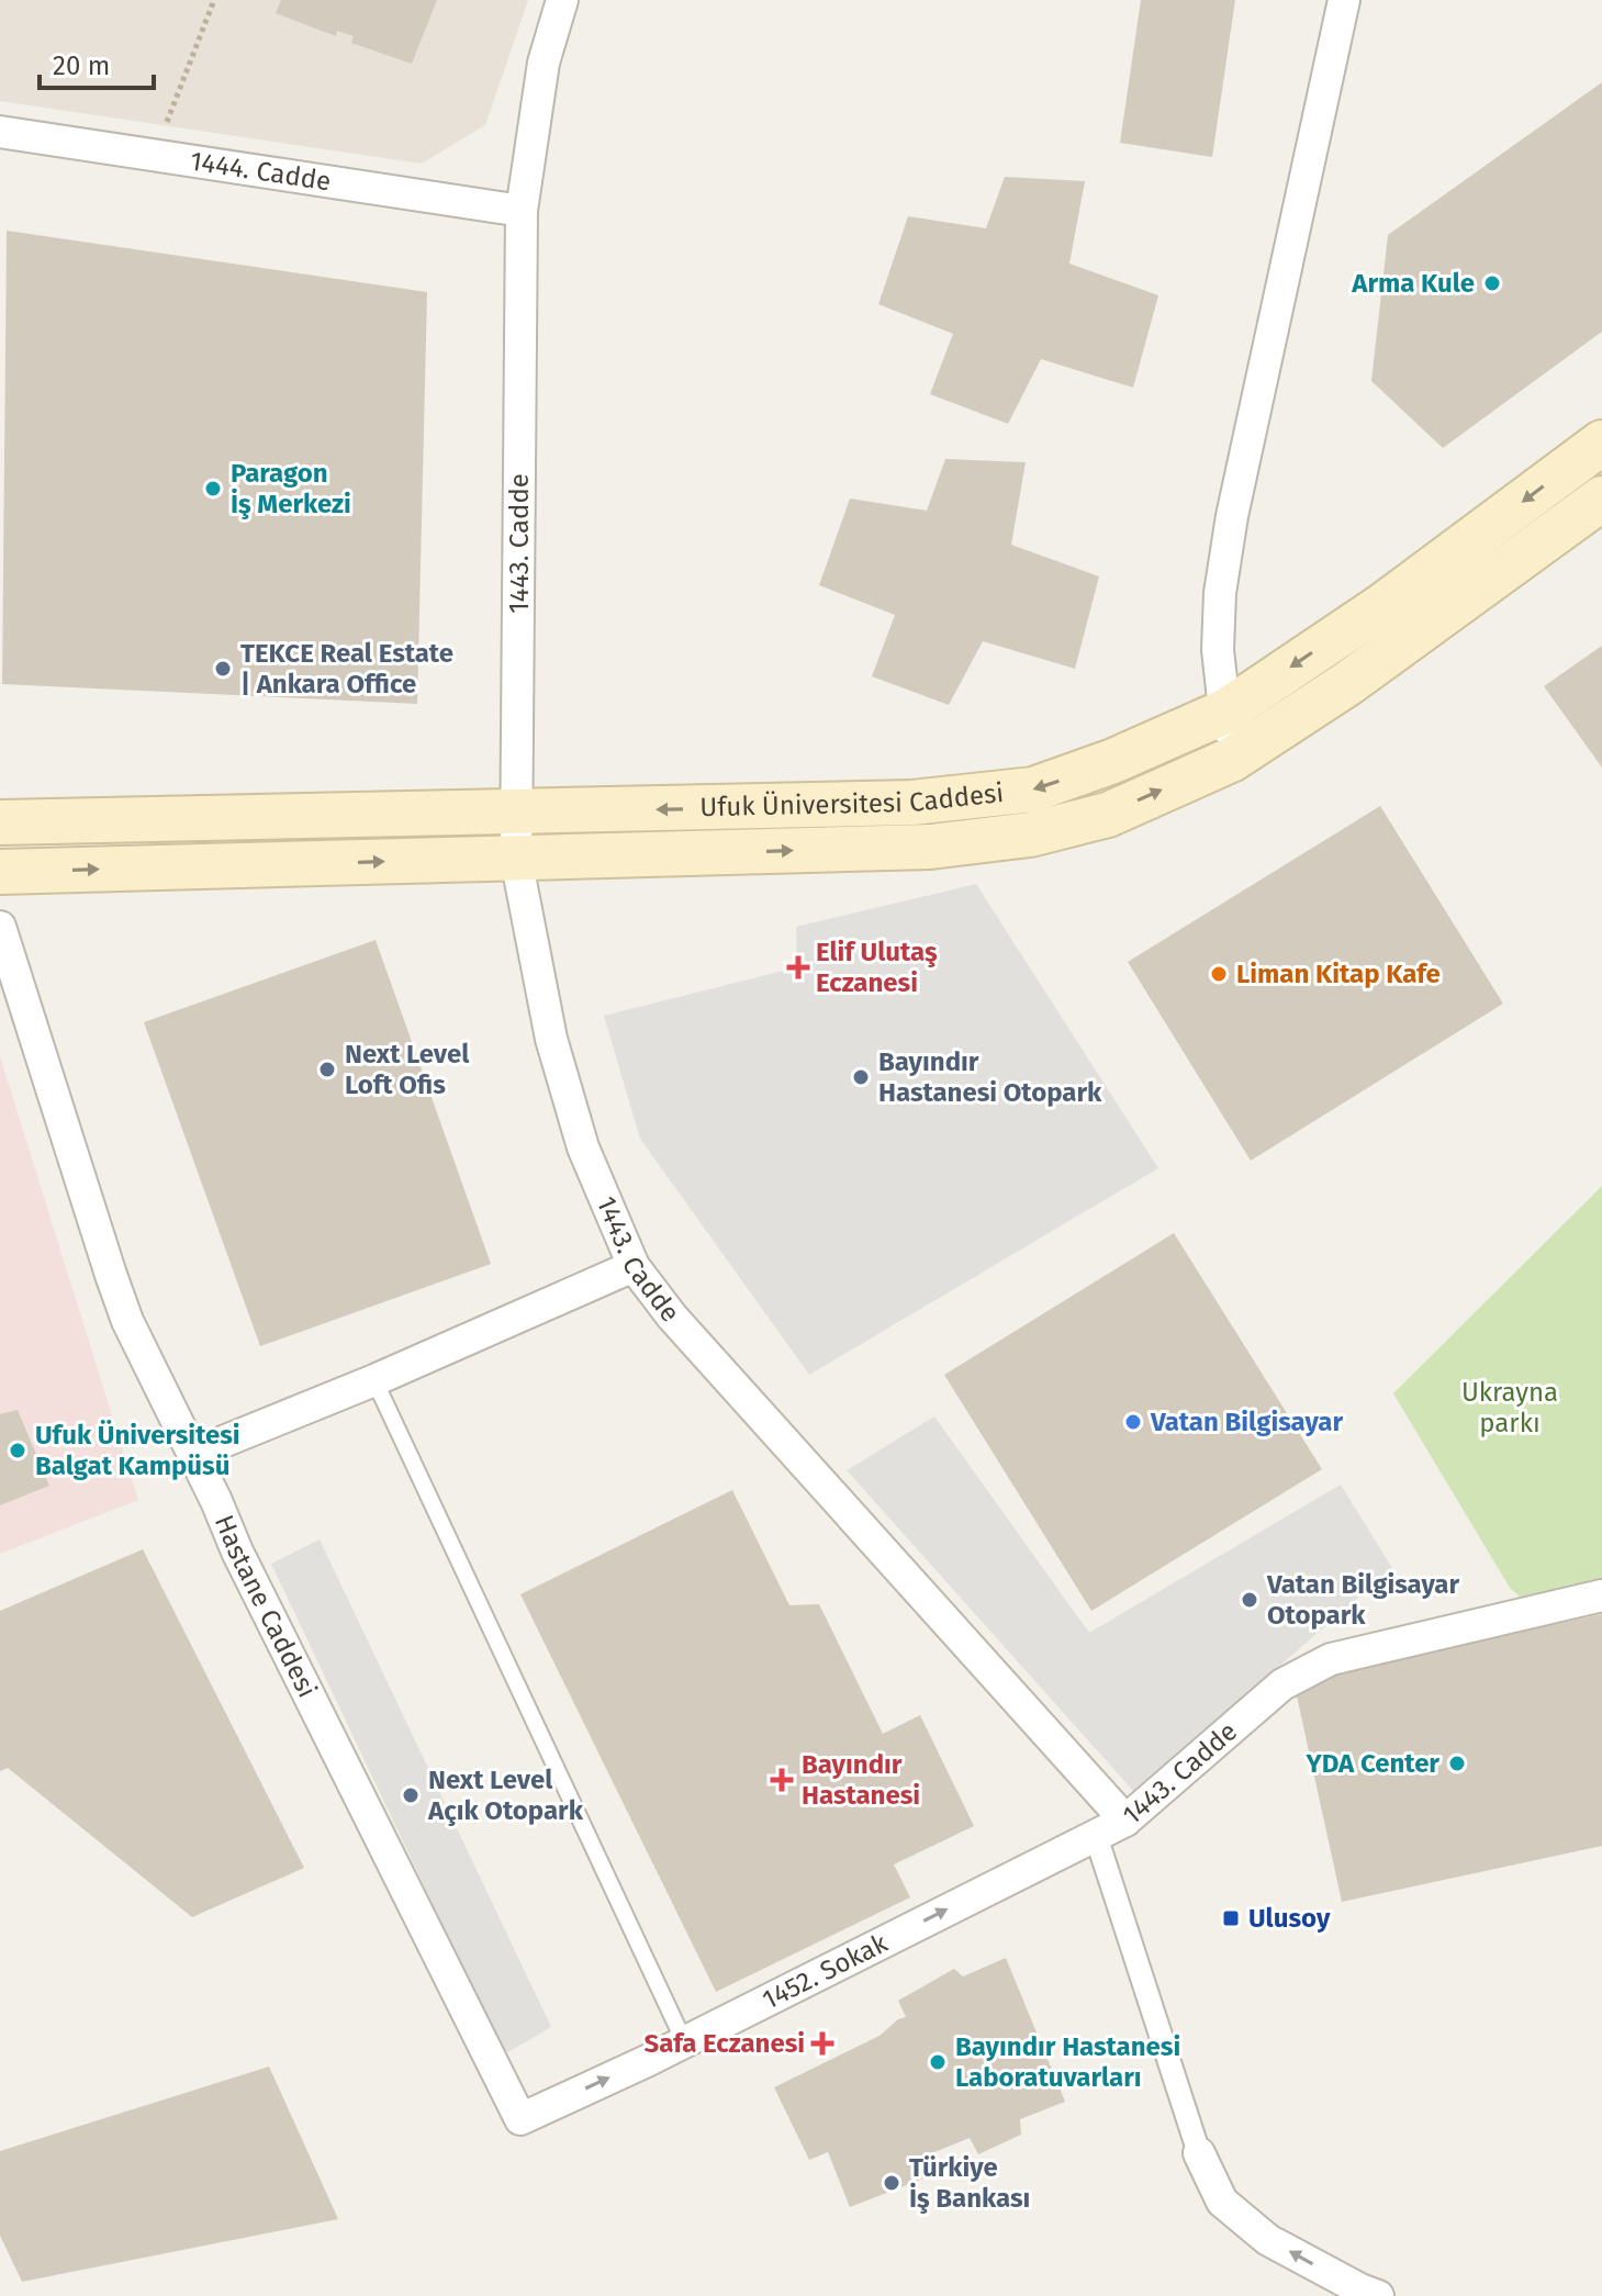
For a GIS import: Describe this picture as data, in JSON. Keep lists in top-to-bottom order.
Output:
{
  "streets": {
    "main road": ["Ufuk Üniversitesi Caddesi"],
    "street": [
      "1444. Cadde",
      "1443. Cadde",
      "Hastane Caddesi",
      "1452. Sokak"
    ]
  },
  "crossings": [
    ["1444. Cadde", "1443. Cadde"],
    ["1443. Cadde", "Ufuk Üniversitesi Caddesi"],
    ["1443. Cadde", "1452. Sokak"],
    ["Hastane Caddesi", "1452. Sokak"]
  ],
  "one_way": ["1452. Sokak"],
  "parks": ["Ukrayna parkı"],
  "places": {
    "other": [
      "Arma Kule",
      "Paragon İş Merkezi",
      "TEKCE Real Estate | Ankara Office",
      "Liman Kitap Kafe",
      "Next Level Loft Ofis",
      "Bayındır Hastanesi Otopark",
      "Vatan Bilgisayar",
      "Ufuk Üniversitesi Balgat Kampüsü",
      "Vatan Bilgisayar Otopark",
      "YDA Center",
      "Next Level Açık Otopark",
      "Bayındır Hastanesi Laboratuvarları",
      "Türkiye İş Bankası"
    ],
    "health": ["Elif Ulutaş Eczanesi", "Bayındır Hastanesi", "Safa Eczanesi"],
    "transit": ["Ulusoy"]
  },
  "scale_bar": "20 m"
}
